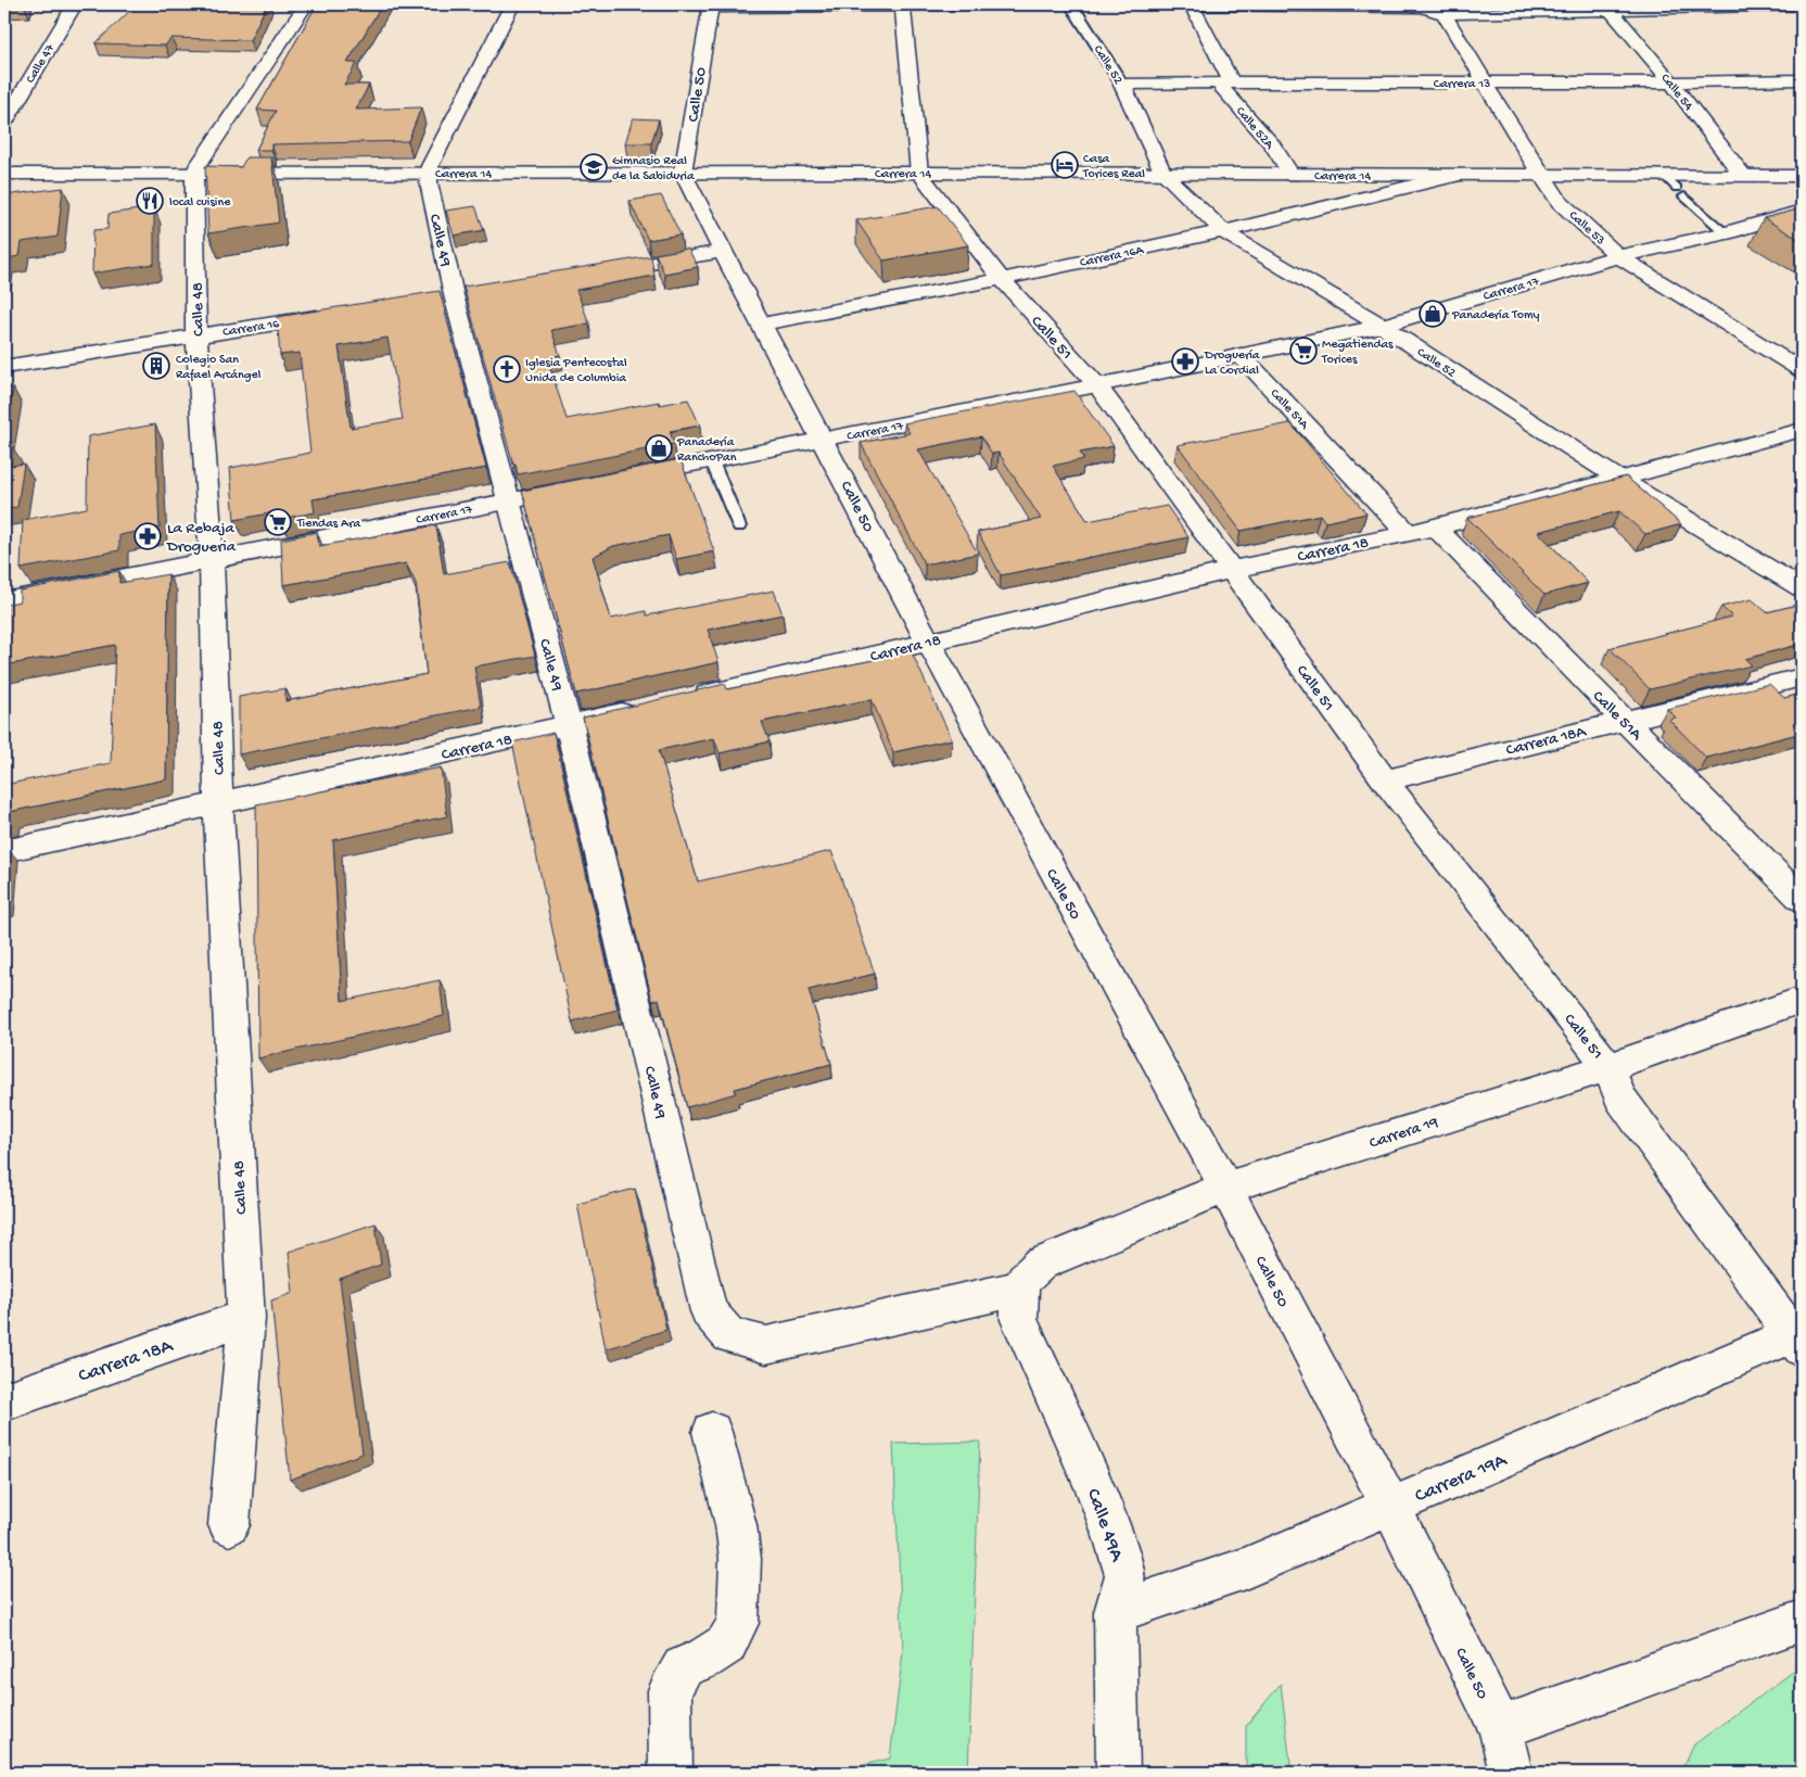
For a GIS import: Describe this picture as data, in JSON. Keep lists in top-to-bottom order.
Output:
{
  "streets": {
    "street": [
      "Calle 47",
      "Calle 52",
      "Carrera 13",
      "Calle 54",
      "Calle 50",
      "Calle 52A",
      "Carrera 14",
      "Calle 53",
      "Calle 49",
      "Carrera 16A",
      "Carrera 17",
      "Calle 48",
      "Carrera 16",
      "Calle 51",
      "Calle 51A",
      "Carrera 18",
      "Carrera 18A",
      "Carrera 19",
      "Carrera 19A",
      "Calle 49A"
    ]
  },
  "crossings": [
    ["Calle 52", "Carrera 13"],
    ["Calle 52", "Carrera 14"],
    ["Calle 52", "Carrera 16A"],
    ["Calle 52", "Carrera 17"],
    ["Calle 52", "Carrera 18"],
    ["Carrera 13", "Calle 54"],
    ["Carrera 13", "Calle 52A"],
    ["Carrera 13", "Calle 53"],
    ["Calle 54", "Carrera 14"],
    ["Calle 50", "Carrera 14"],
    ["Calle 50", "Carrera 16A"],
    ["Calle 50", "Carrera 17"],
    ["Calle 50", "Carrera 18"],
    ["Calle 50", "Carrera 19"],
    ["Calle 50", "Carrera 19A"],
    ["Calle 52A", "Carrera 14"],
    ["Carrera 14", "Calle 53"],
    ["Carrera 14", "Calle 49"],
    ["Carrera 14", "Carrera 16A"],
    ["Carrera 14", "Calle 48"],
    ["Carrera 14", "Calle 51"],
    ["Calle 53", "Carrera 17"],
    ["Calle 49", "Carrera 17"],
    ["Calle 49", "Carrera 18"],
    ["Calle 49", "Carrera 19"],
    ["Calle 49", "Calle 49A"],
    ["Carrera 16A", "Calle 51"],
    ["Carrera 17", "Calle 48"],
    ["Carrera 17", "Calle 51"],
    ["Carrera 17", "Calle 51A"],
    ["Calle 48", "Carrera 16"],
    ["Calle 48", "Carrera 18"],
    ["Calle 48", "Carrera 18A"],
    ["Calle 51", "Carrera 18"],
    ["Calle 51", "Carrera 18A"],
    ["Calle 51", "Carrera 19"],
    ["Calle 51", "Carrera 19A"],
    ["Calle 51A", "Carrera 18"],
    ["Calle 51A", "Carrera 18A"],
    ["Carrera 19", "Calle 49A"],
    ["Carrera 19A", "Calle 49A"]
  ],
  "places": {
    "hotel": ["Casa Torices Real"],
    "school or university": ["Gimnasio Real de la Sabiduria"],
    "restaurant": ["local cuisine"],
    "shop": ["Panadería Tomy", "Panadería RanchoPan"],
    "supermarket": ["Megatiendas Torices", "Tiendas Ara"],
    "pharmacy": ["Droguería La Cordial", "La Rebaja Drogueria"],
    "building": ["Colegio San Rafael Arcángel"],
    "church": ["Iglesia Pentecostal Unida de Columbia"]
  }
}
